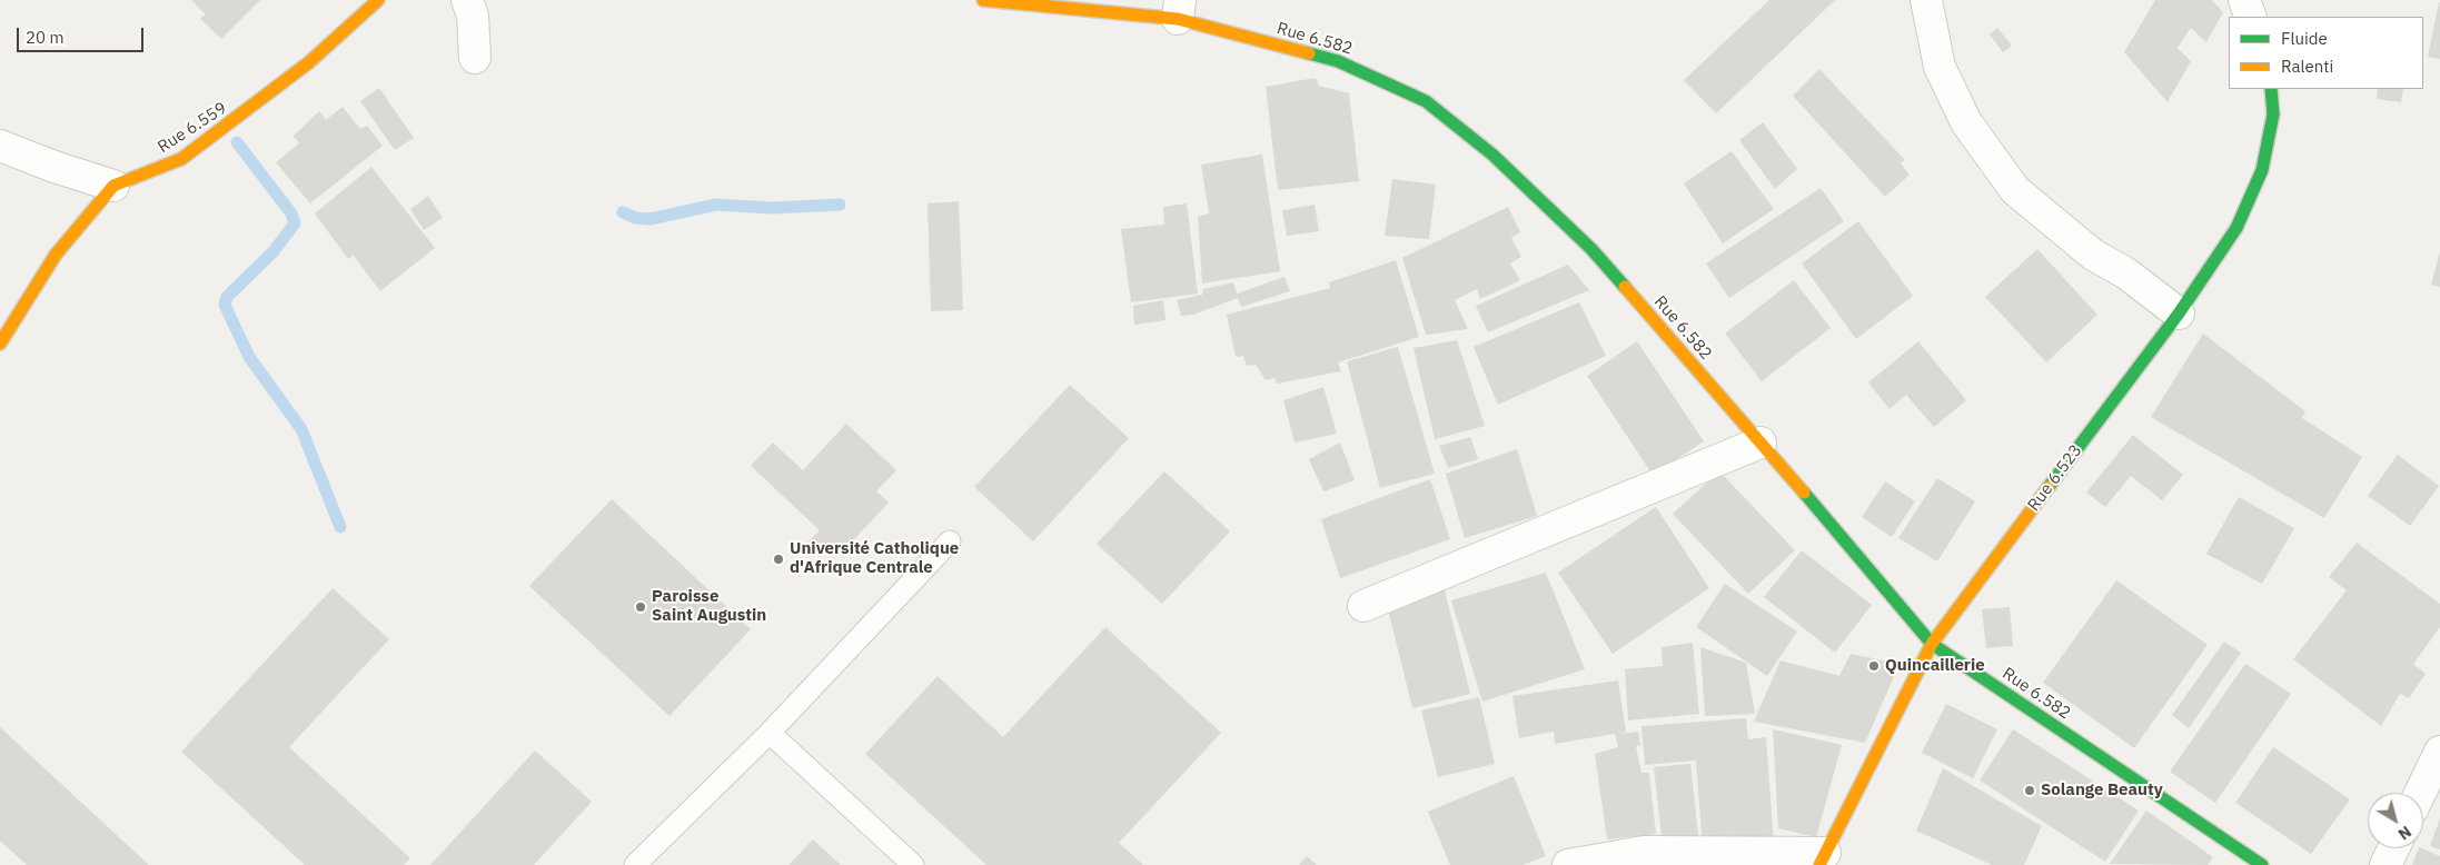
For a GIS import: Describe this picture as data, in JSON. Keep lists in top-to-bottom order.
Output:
{
  "streets": {
    "street": ["Rue 6.582", "Rue 6.559", "Rue 6.523"]
  },
  "crossings": [
    ["Rue 6.582", "Rue 6.523"]
  ],
  "places": [
    "Université Catholique d'Afrique Centrale",
    "Paroisse Saint Augustin",
    "Quincaillerie",
    "Solange Beauty"
  ],
  "legend": ["Fluide", "Ralenti"],
  "scale_bar": "20 m",
  "north": "bottom right"
}
